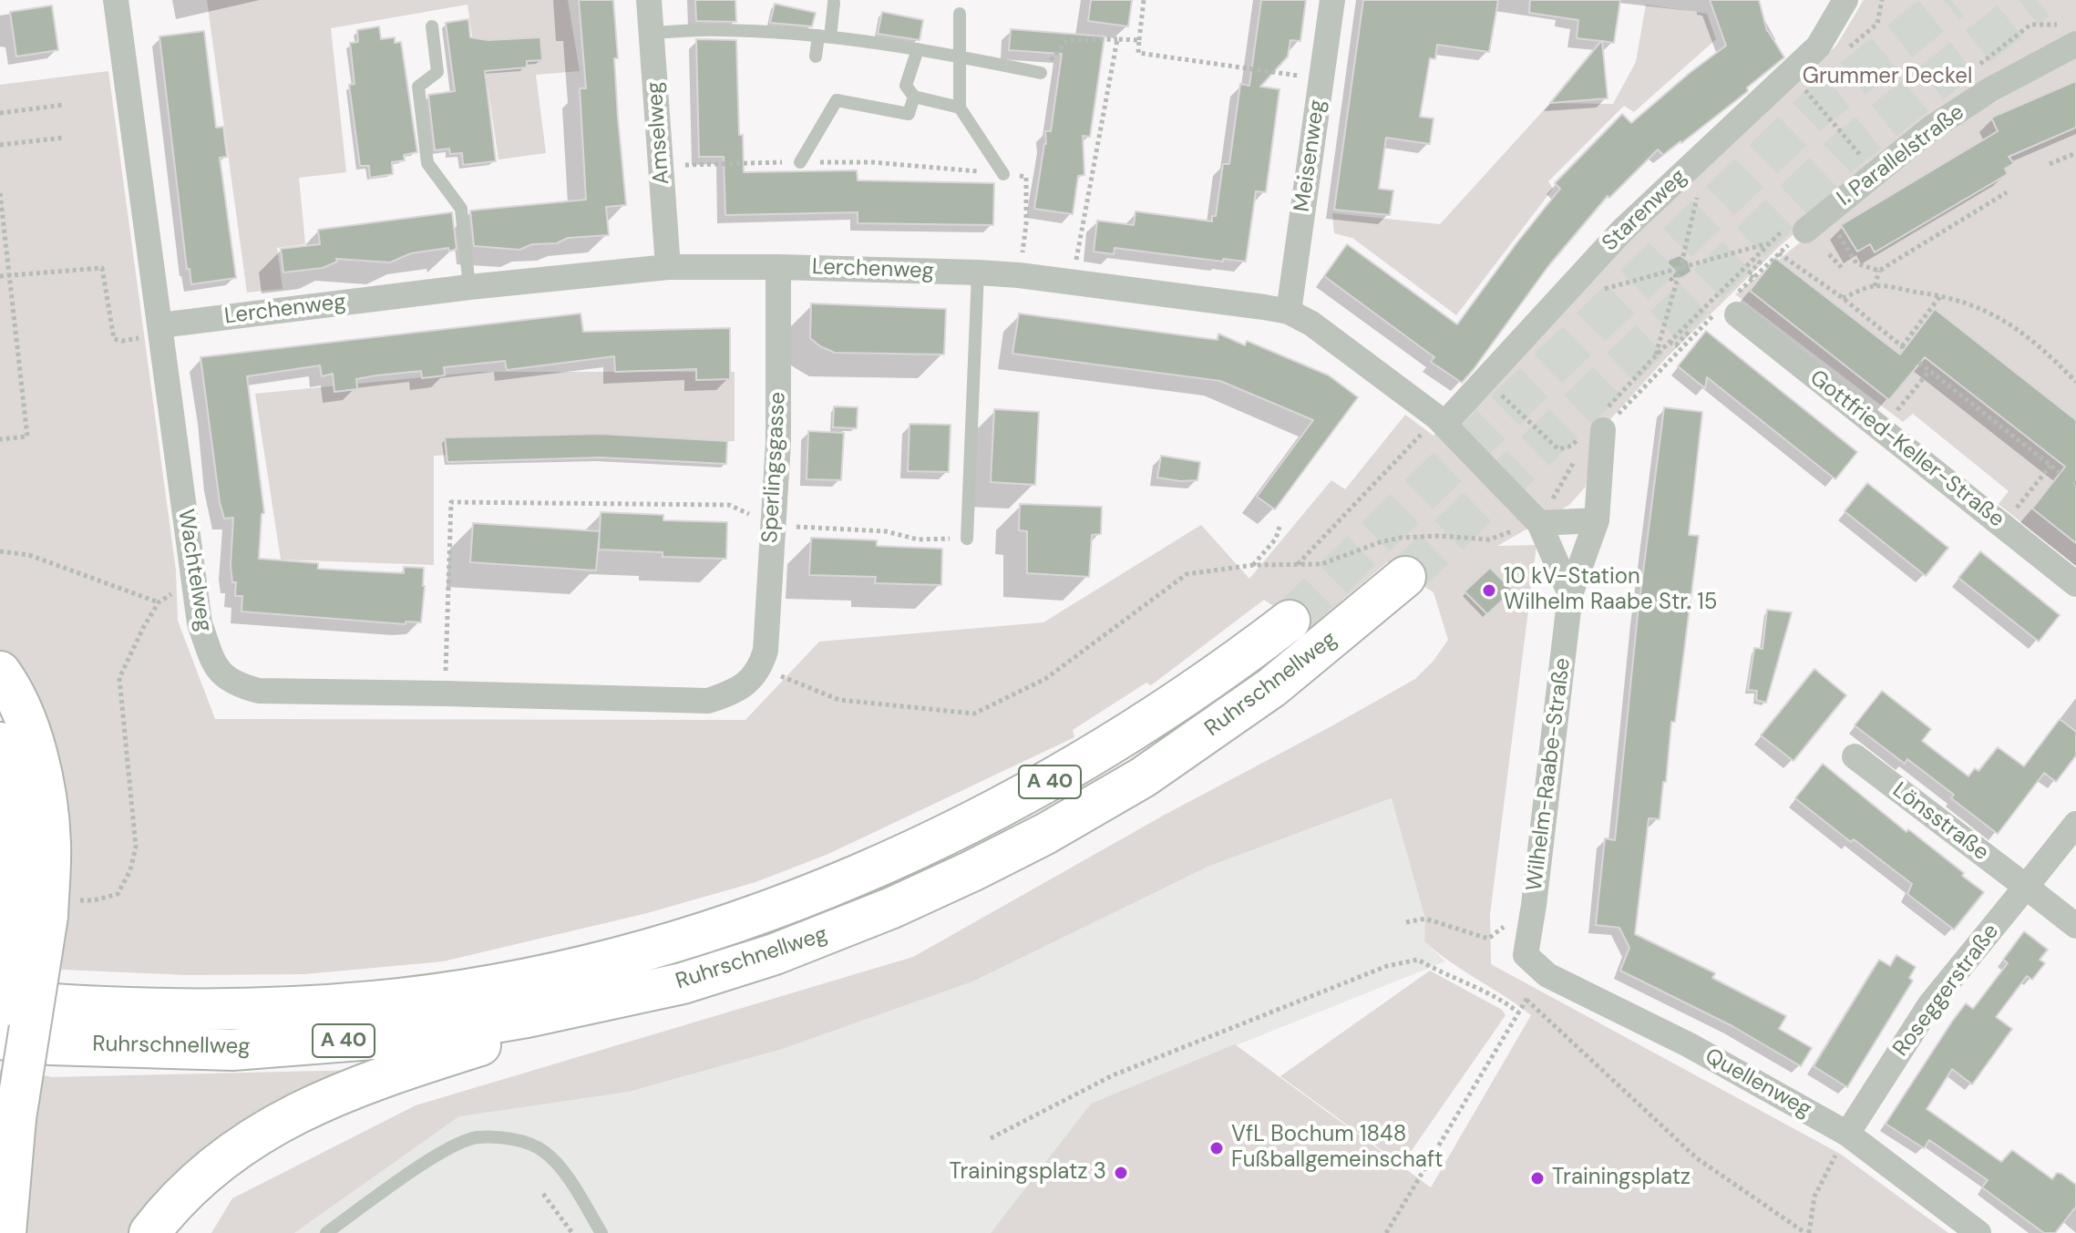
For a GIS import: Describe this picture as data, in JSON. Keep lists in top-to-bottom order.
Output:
{
  "streets": {
    "highway": ["Ruhrschnellweg", "A 40"],
    "street": [
      "Amselweg",
      "Meisenweg",
      "I. Parallelstraße",
      "Starenweg",
      "Lerchenweg",
      "Gottfried-Keller-Straße",
      "Sperlingsgasse",
      "Wachtelweg",
      "Wilhelm-Raabe-Straße",
      "Lönsstraße",
      "Roseggerstraße",
      "Quellenweg"
    ]
  },
  "crossings": [
    ["Amselweg", "Lerchenweg"],
    ["Meisenweg", "Lerchenweg"],
    ["Starenweg", "Lerchenweg"],
    ["Lerchenweg", "Sperlingsgasse"],
    ["Lerchenweg", "Wachtelweg"],
    ["Sperlingsgasse", "Wachtelweg"],
    ["Wilhelm-Raabe-Straße", "Quellenweg"],
    ["Lönsstraße", "Roseggerstraße"],
    ["Roseggerstraße", "Quellenweg"]
  ],
  "parks": ["Grummer Deckel"],
  "places": [
    "10 kV-Station Wilhelm Raabe Str. 15",
    "VfL Bochum 1848 Fußballgemeinschaft",
    "Trainingsplatz 3",
    "Trainingsplatz"
  ]
}
